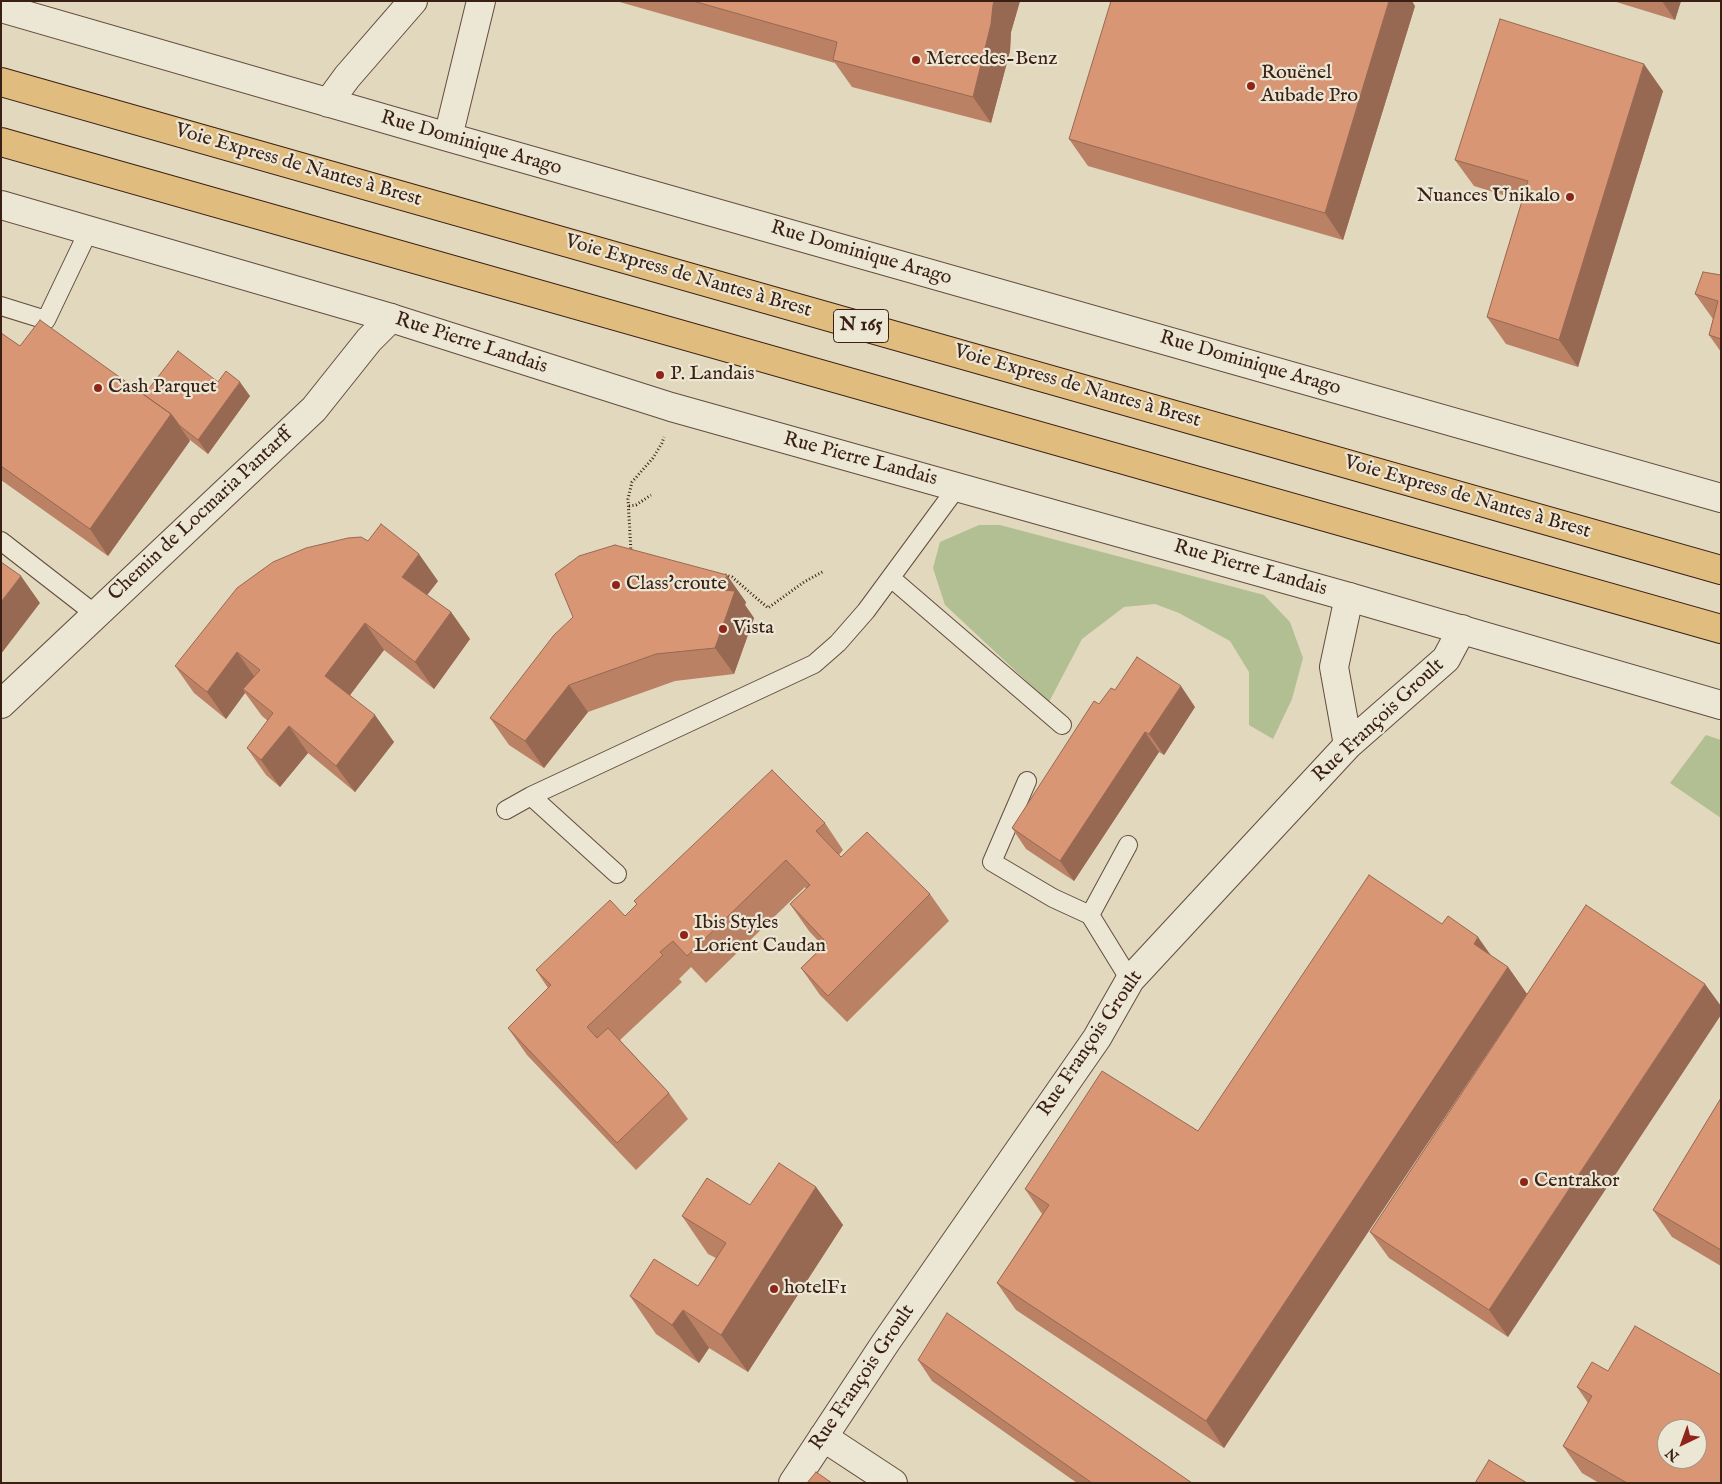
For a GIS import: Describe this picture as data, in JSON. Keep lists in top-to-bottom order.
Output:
{
  "streets": {
    "highway": ["Voie Express de Nantes à Brest", "N 165"],
    "street": [
      "Rue Dominique Arago",
      "Rue Pierre Landais",
      "Chemin de Locmaria Pantarff",
      "Rue François Groult"
    ]
  },
  "crossings": [
    ["Rue Pierre Landais", "Chemin de Locmaria Pantarff"],
    ["Rue Pierre Landais", "Rue François Groult"]
  ],
  "places": [
    "Mercedes-Benz",
    "Rouënel Aubade Pro",
    "Nuances Unikalo",
    "P. Landais",
    "Cash Parquet",
    "Class'croute",
    "Vista",
    "Ibis Styles Lorient Caudan",
    "Centrakor",
    "hotelF1"
  ],
  "north": "bottom left"
}
